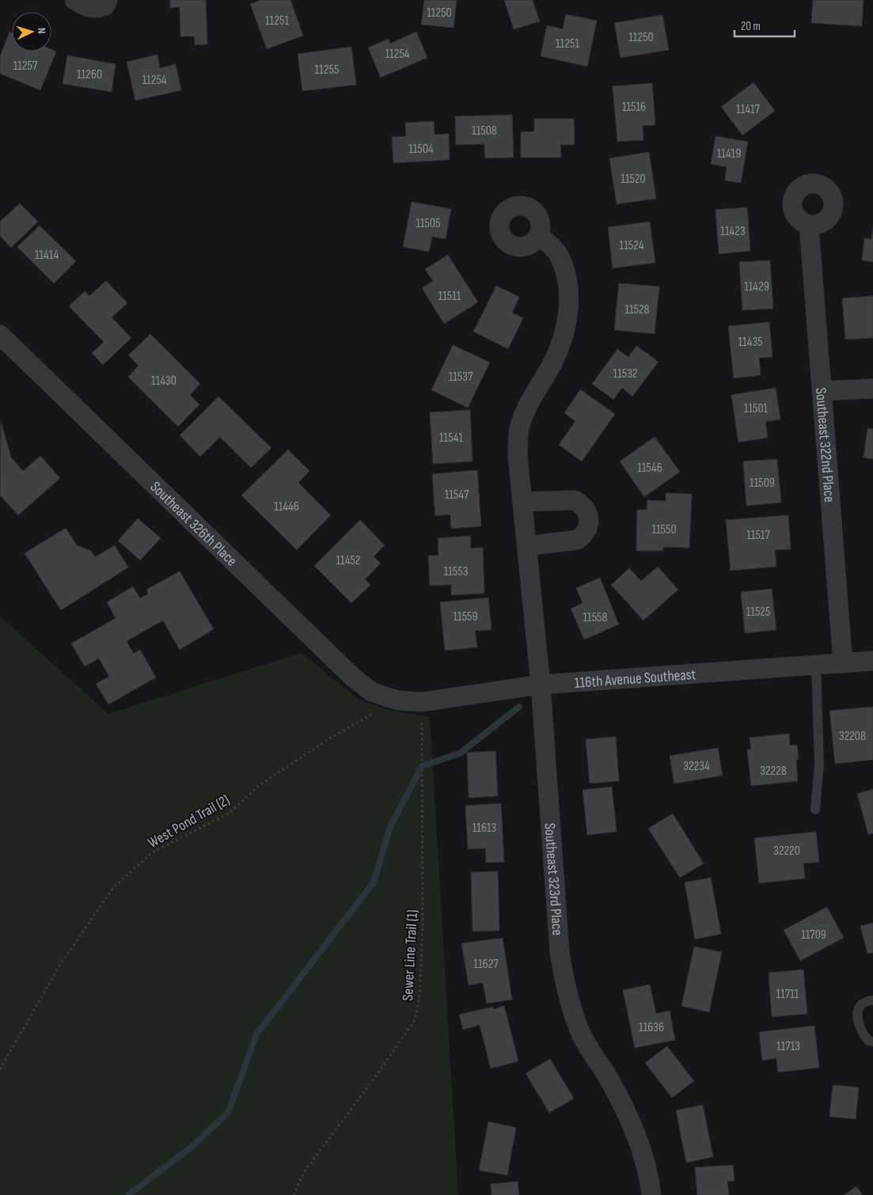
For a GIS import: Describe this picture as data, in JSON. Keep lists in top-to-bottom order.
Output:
{
  "streets": {
    "street": [
      "Southeast 322nd Place",
      "Southeast 326th Place",
      "116th Avenue Southeast",
      "Southeast 323rd Place"
    ],
    "path": ["West Pond Trail (2)", "Sewer Line Trail (1)"]
  },
  "crossings": [
    ["Southeast 322nd Place", "116th Avenue Southeast"],
    ["Southeast 326th Place", "116th Avenue Southeast"],
    ["Southeast 326th Place", "West Pond Trail (2)"],
    ["116th Avenue Southeast", "West Pond Trail (2)"],
    ["116th Avenue Southeast", "Southeast 323rd Place"],
    ["116th Avenue Southeast", "Sewer Line Trail (1)"]
  ],
  "house_numbers": [
    "11250",
    "11251",
    "11250",
    "11251",
    "11254",
    "11257",
    "11255",
    "11260",
    "11254",
    "11516",
    "11417",
    "11508",
    "11504",
    "11419",
    "11520",
    "11505",
    "11423",
    "11524",
    "11414",
    "11429",
    "11511",
    "11528",
    "11435",
    "11532",
    "11537",
    "11430",
    "11501",
    "11541",
    "11546",
    "11509",
    "11547",
    "11446",
    "11550",
    "11517",
    "11452",
    "11553",
    "11525",
    "11559",
    "11558",
    "32208",
    "32234",
    "32228",
    "11613",
    "32220",
    "11709",
    "11627",
    "11711",
    "11636",
    "11713"
  ],
  "scale_bar": "20 m",
  "north": "right"
}
